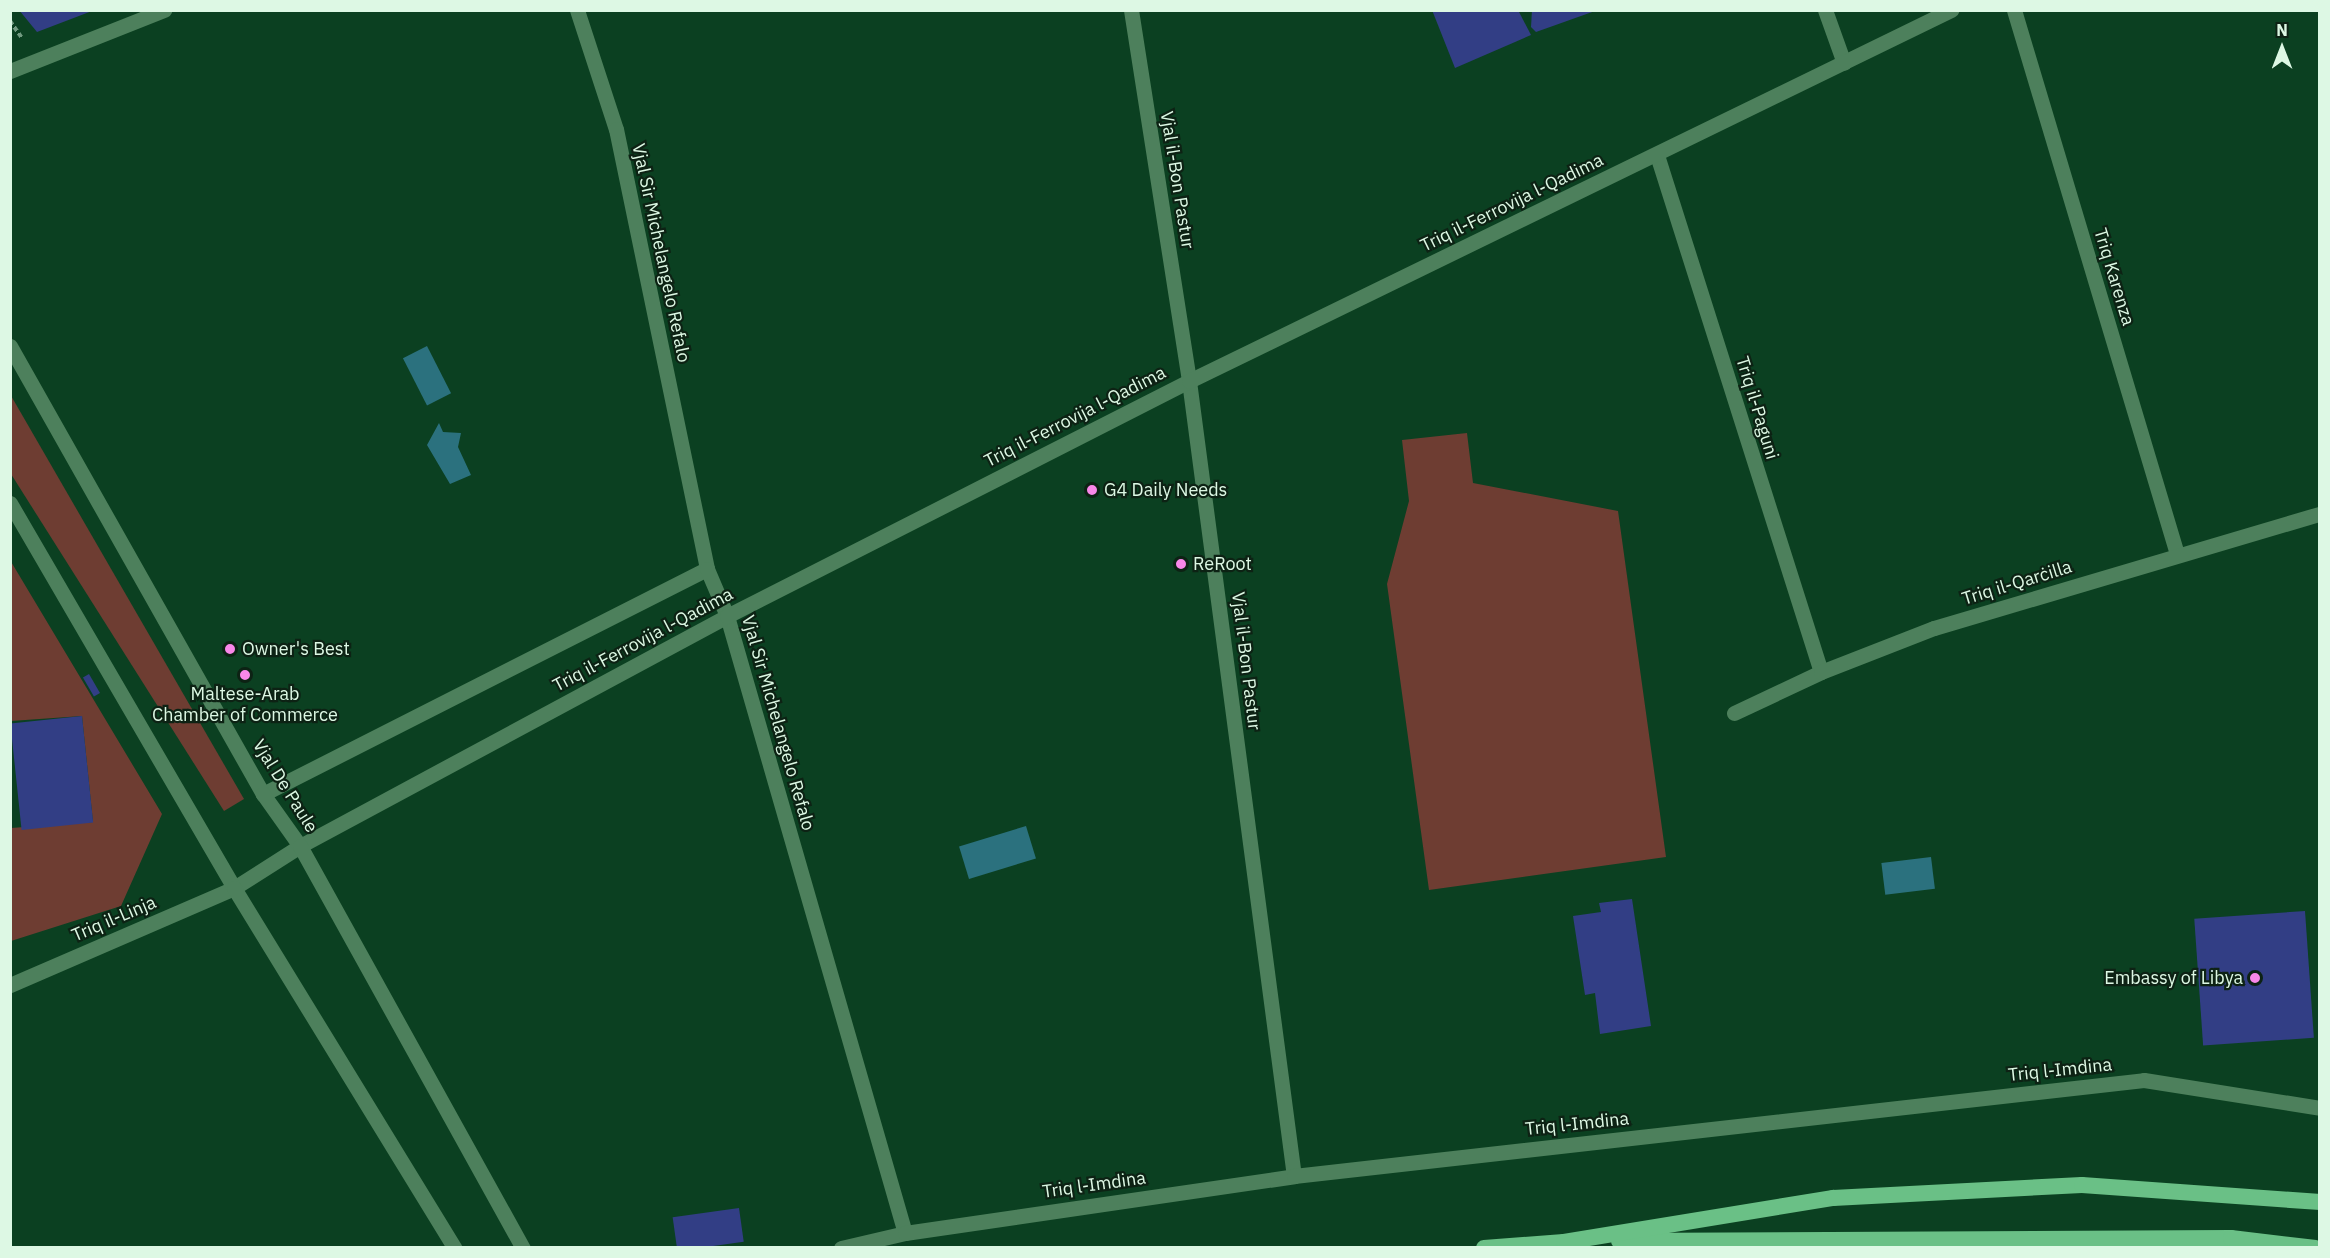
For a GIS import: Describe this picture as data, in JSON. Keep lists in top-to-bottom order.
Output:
{
  "streets": {
    "street": [
      "Vjal il-Bon Pastur",
      "Triq il-Ferrovija l-Qadima",
      "Vjal Sir Michelangelo Refalo",
      "Triq Karenza",
      "Triq il-Paguni",
      "Triq il-Qarċilla",
      "Vjal De Paule",
      "Triq il-Linja",
      "Triq l-Imdina"
    ]
  },
  "crossings": [
    ["Vjal il-Bon Pastur", "Triq il-Ferrovija l-Qadima"],
    ["Vjal il-Bon Pastur", "Triq l-Imdina"],
    ["Triq il-Ferrovija l-Qadima", "Vjal Sir Michelangelo Refalo"],
    ["Triq il-Ferrovija l-Qadima", "Triq il-Paguni"],
    ["Triq il-Ferrovija l-Qadima", "Vjal De Paule"],
    ["Triq il-Ferrovija l-Qadima", "Triq il-Linja"],
    ["Vjal Sir Michelangelo Refalo", "Triq l-Imdina"],
    ["Triq Karenza", "Triq il-Qarċilla"],
    ["Triq il-Paguni", "Triq il-Qarċilla"]
  ],
  "places": [
    "G4 Daily Needs",
    "ReRoot",
    "Owner's Best",
    "Maltese-Arab Chamber of Commerce",
    "Embassy of Libya"
  ],
  "north": "top"
}
